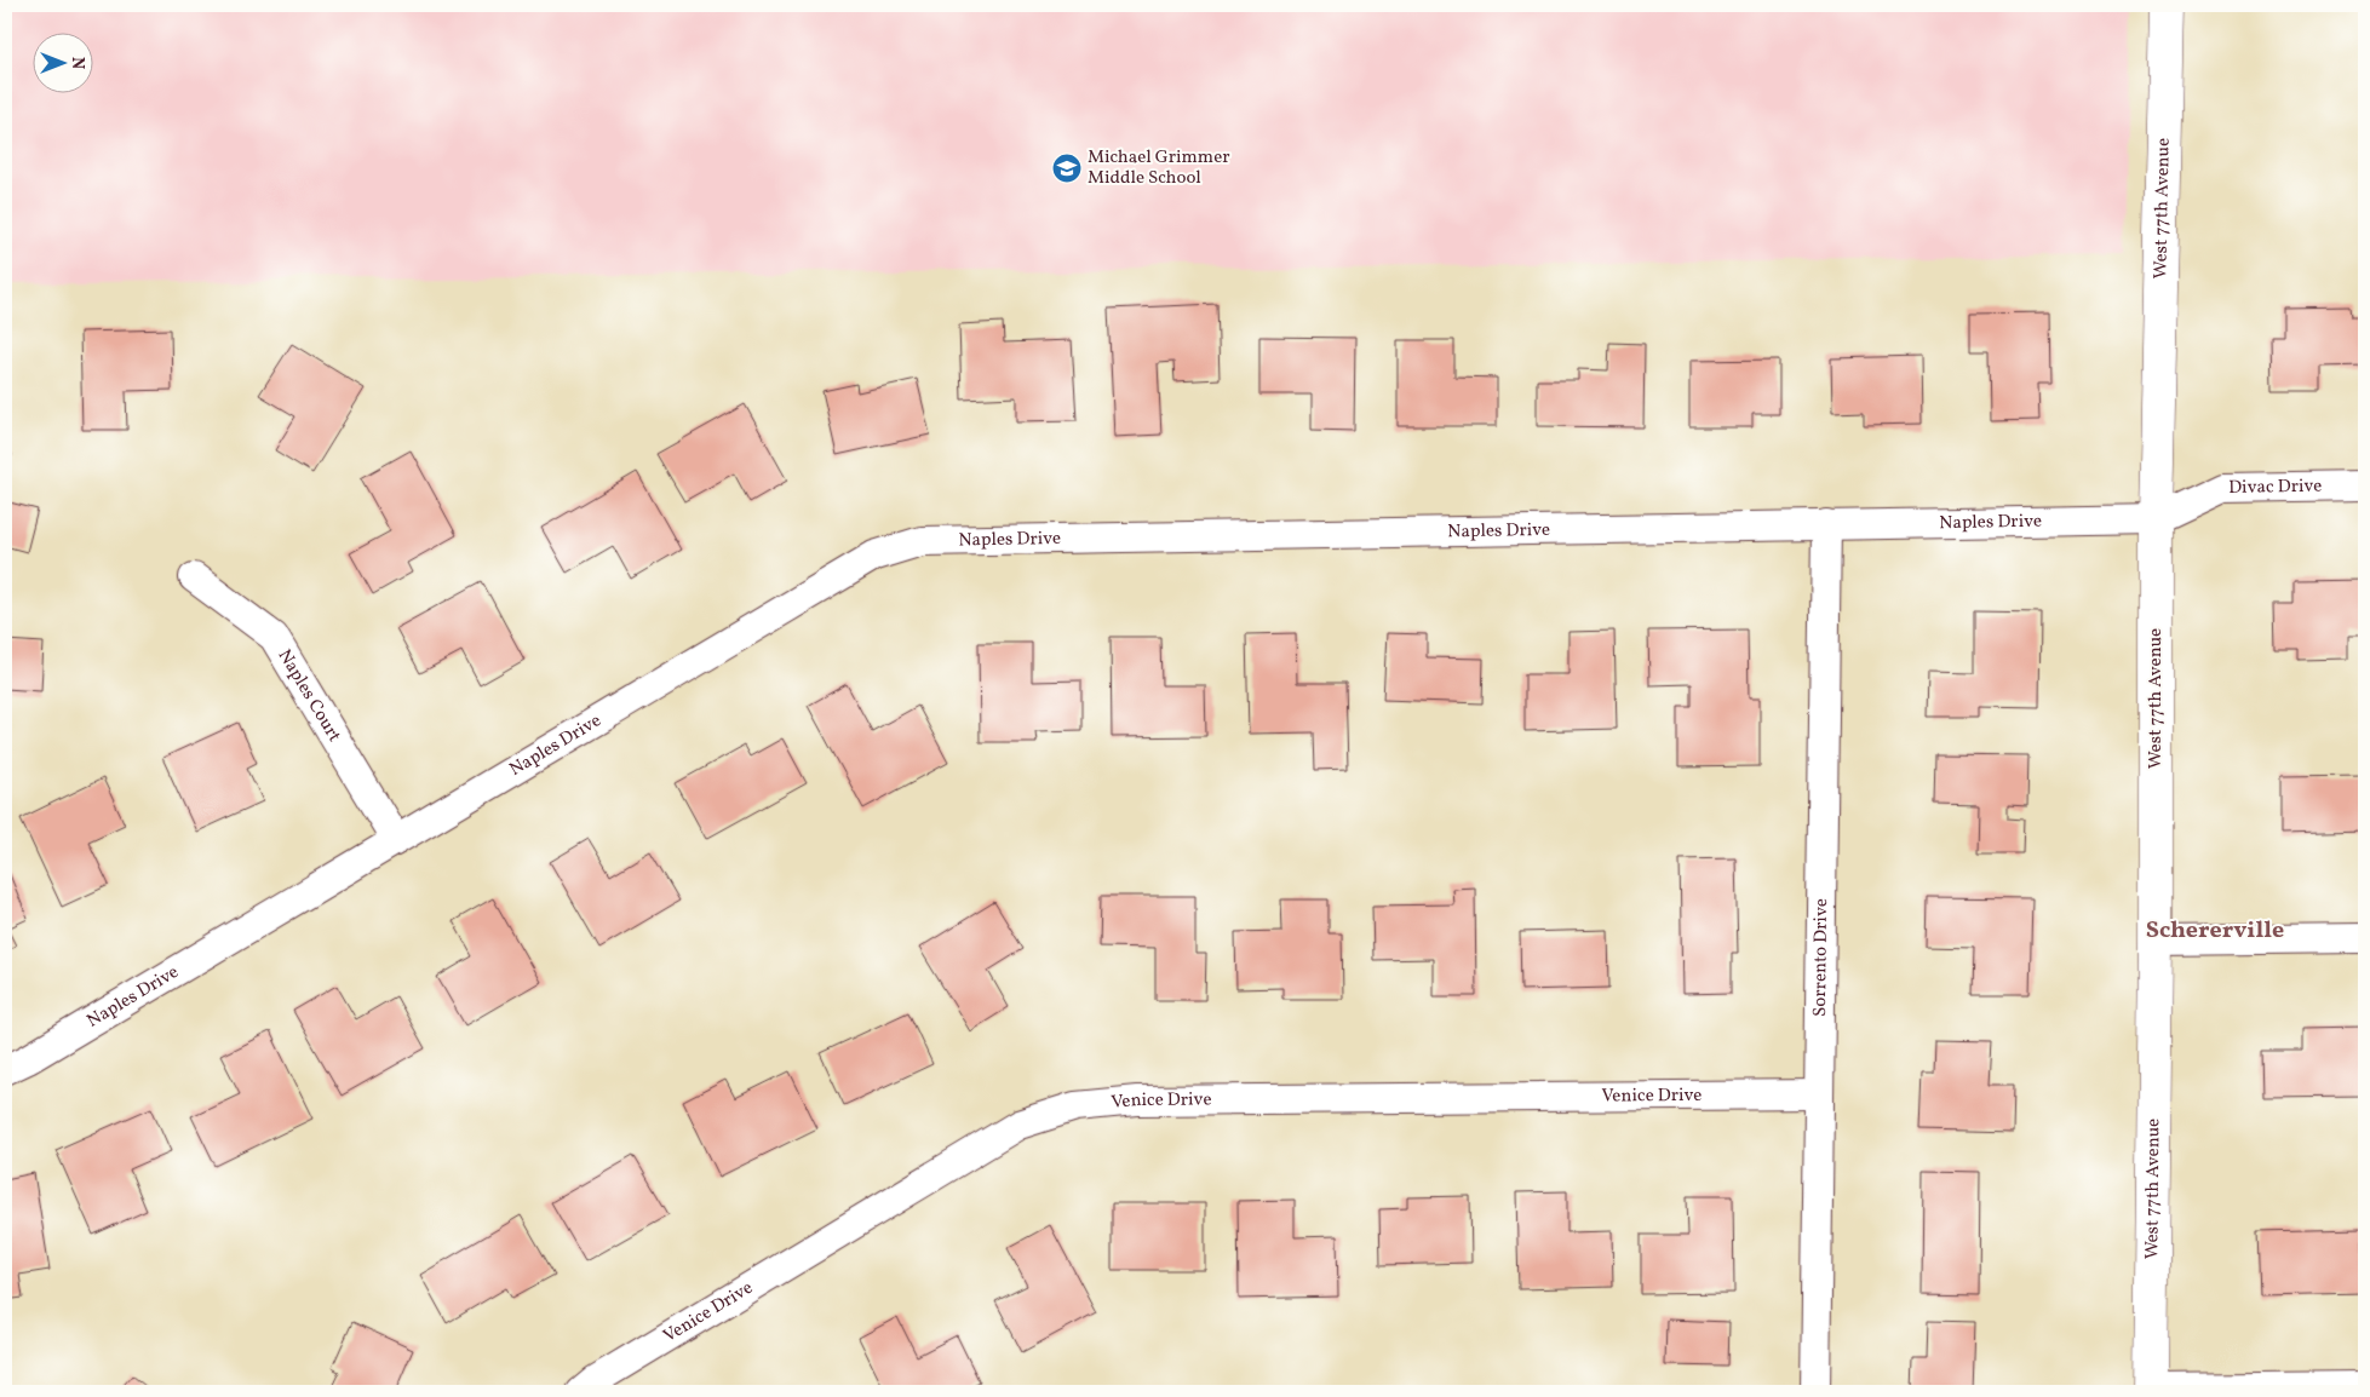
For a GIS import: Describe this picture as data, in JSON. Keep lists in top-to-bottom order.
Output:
{
  "streets": {
    "street": [
      "West 77th Avenue",
      "Divac Drive",
      "Naples Drive",
      "Naples Court",
      "Sorrento Drive",
      "Venice Drive"
    ]
  },
  "crossings": [
    ["West 77th Avenue", "Divac Drive"],
    ["West 77th Avenue", "Naples Drive"],
    ["Divac Drive", "Naples Drive"],
    ["Naples Drive", "Naples Court"],
    ["Naples Drive", "Sorrento Drive"],
    ["Sorrento Drive", "Venice Drive"]
  ],
  "districts": ["Schererville"],
  "places": {
    "school or university": ["Michael Grimmer Middle School"]
  },
  "north": "right"
}
